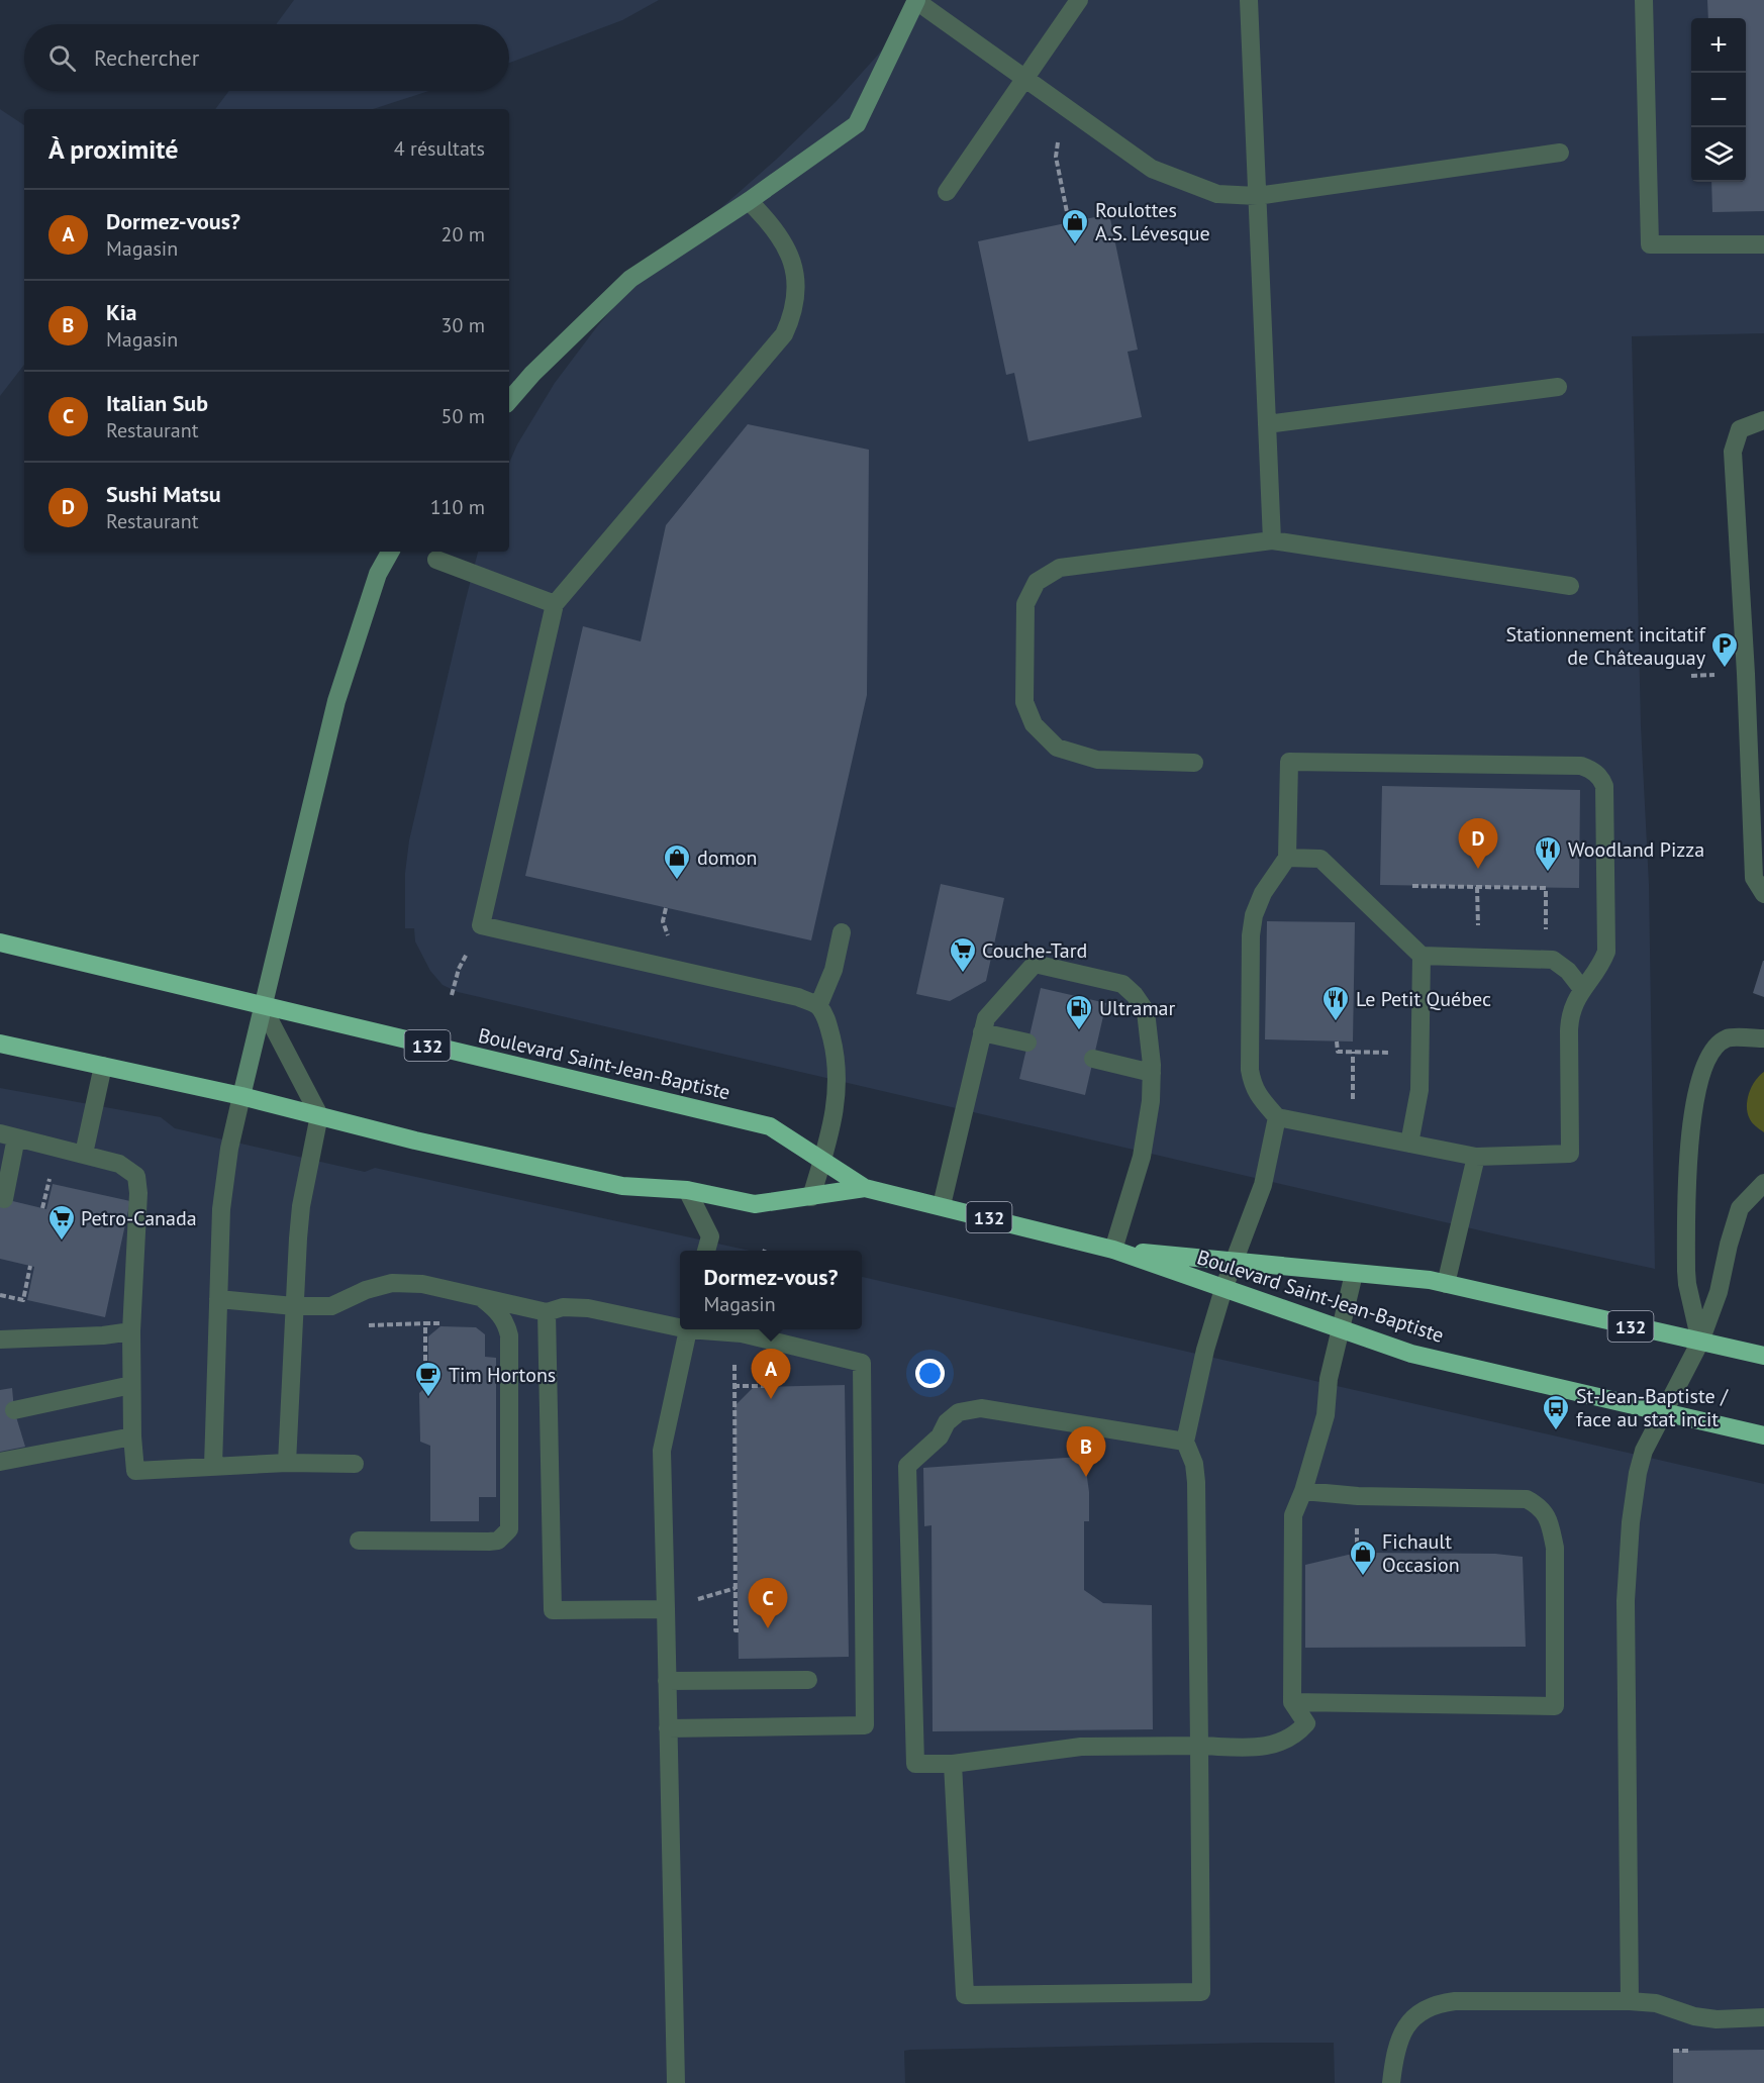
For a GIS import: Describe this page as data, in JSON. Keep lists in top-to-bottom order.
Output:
{
  "streets": {
    "highway": ["132", "Boulevard Saint-Jean-Baptiste"]
  },
  "places": {
    "shop": ["Roulottes A.S. Lévesque", "domon", "Fichault Occasion"],
    "parking": ["Stationnement incitatif de Châteauguay"],
    "restaurant": ["Woodland Pizza", "Le Petit Québec"],
    "supermarket": ["Couche-Tard", "Petro-Canada"],
    "fuel station": ["Ultramar"],
    "cafe": ["Tim Hortons"],
    "bus stop": ["St-Jean-Baptiste / face au stat incit"]
  },
  "page": {
    "map_buttons": ["+", "−"],
    "search": "Rechercher",
    "heading": ["À proximité", "4 résultats"],
    "list": [
      {
        "mark": "A",
        "name": "Dormez-vous?",
        "note": "Magasin",
        "value": "20 m"
      },
      {
        "mark": "B",
        "name": "Kia",
        "note": "Magasin",
        "value": "30 m"
      },
      {
        "mark": "C",
        "name": "Italian Sub",
        "note": "Restaurant",
        "value": "50 m"
      },
      {
        "mark": "D",
        "name": "Sushi Matsu",
        "note": "Restaurant",
        "value": "110 m"
      }
    ],
    "pins": [
      "D",
      "A",
      "B",
      "C"
    ],
    "popup": ["Dormez-vous?", "Magasin"]
  }
}
